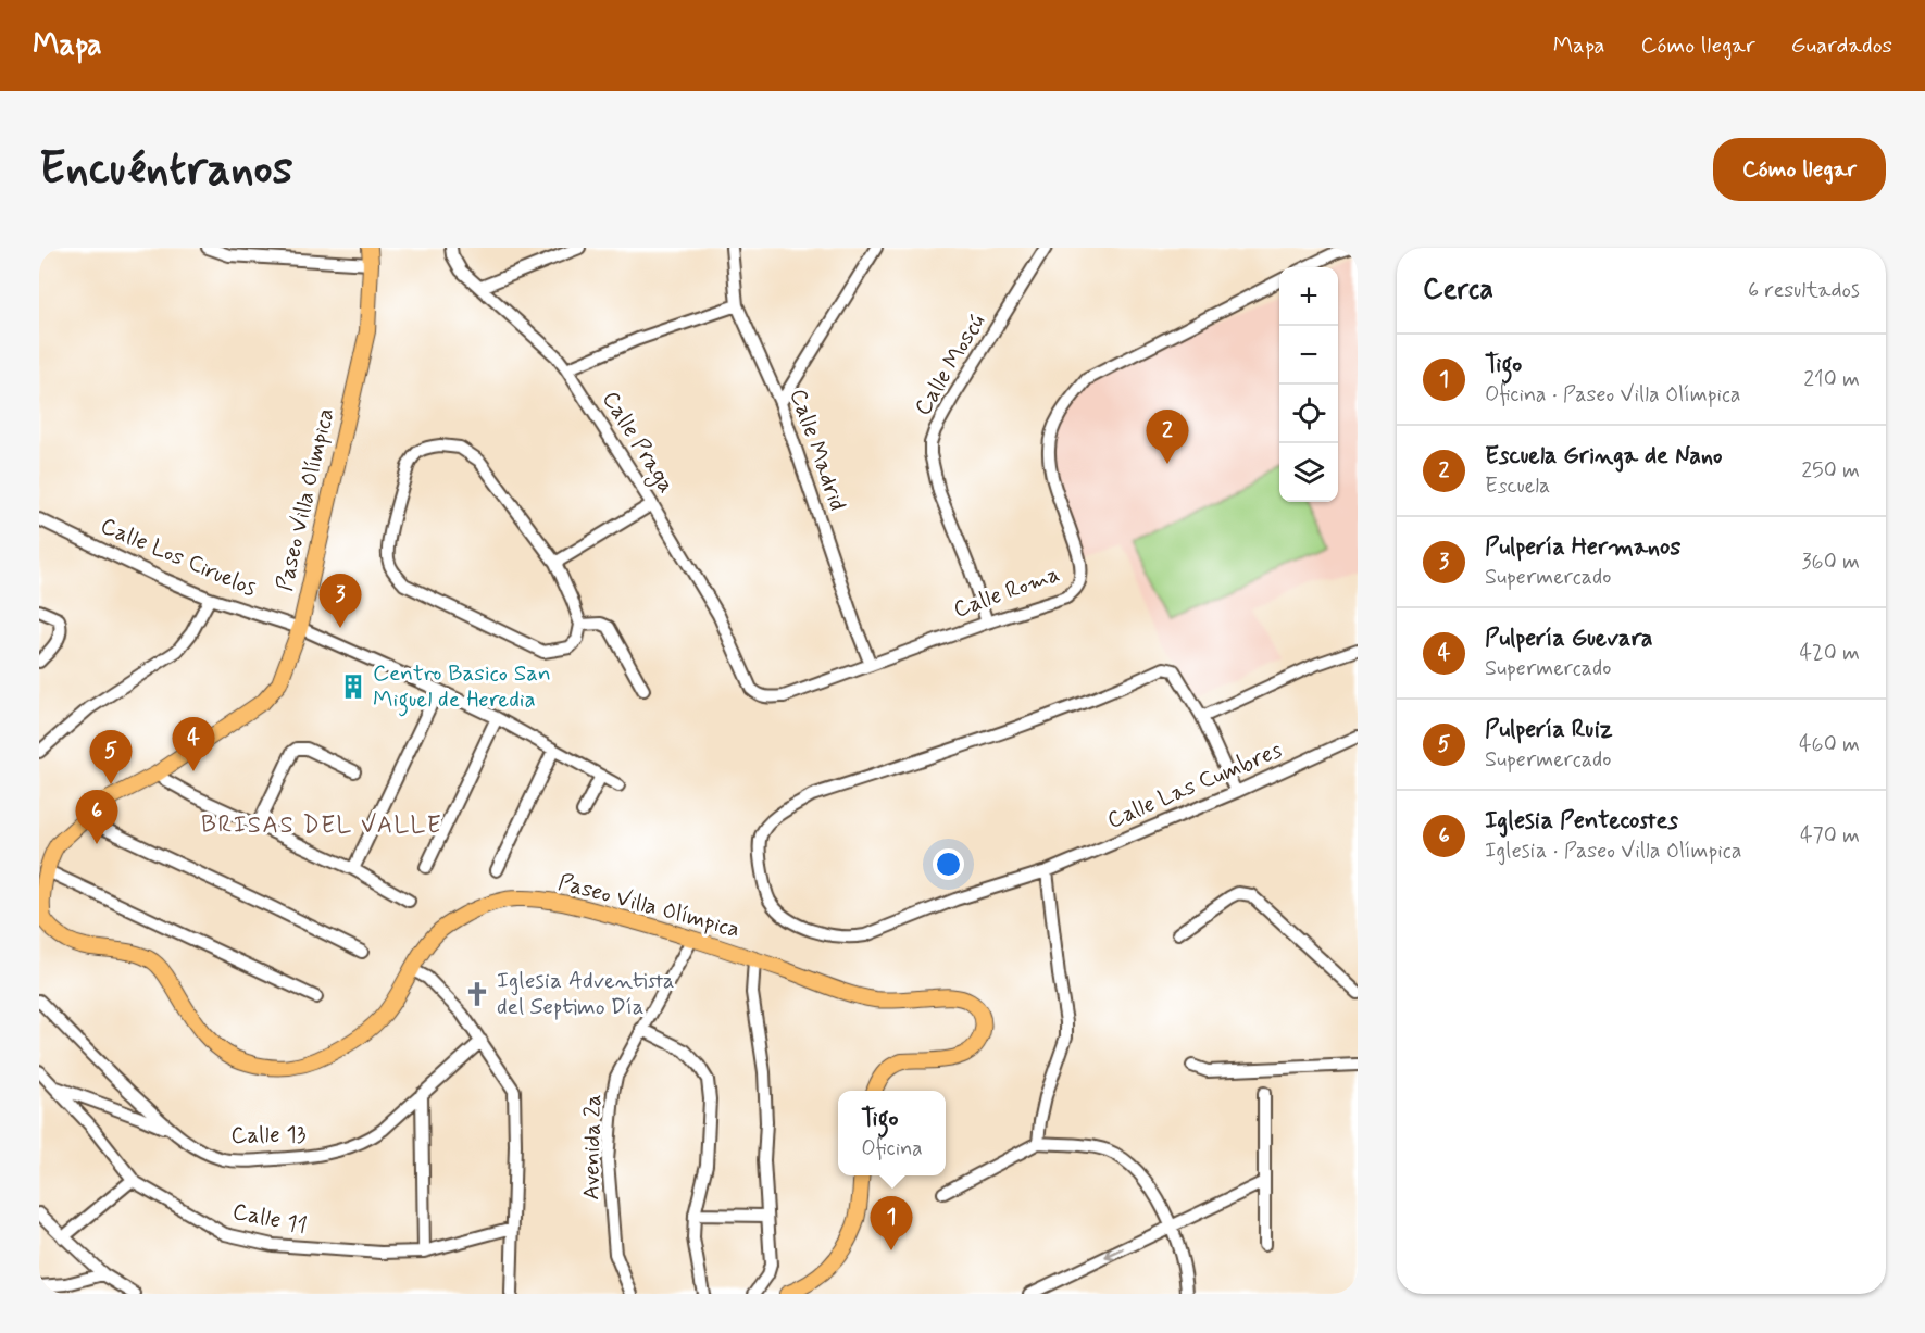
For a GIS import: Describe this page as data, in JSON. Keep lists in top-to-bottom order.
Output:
{
  "streets": {
    "main road": ["Paseo Villa Olímpica"],
    "street": [
      "Calle Moscú",
      "Calle Praga",
      "Calle Madrid",
      "Calle Los Ciruelos",
      "Calle Roma",
      "Calle Las Cumbres",
      "Calle 13",
      "Avenida 2a",
      "Calle 11"
    ]
  },
  "crossings": [
    ["Calle Moscú", "Calle Roma"],
    ["Calle Praga", "Calle Roma"],
    ["Calle Madrid", "Calle Roma"],
    ["Paseo Villa Olímpica", "Calle Los Ciruelos"],
    ["Paseo Villa Olímpica", "Avenida 2a"]
  ],
  "districts": ["BRISAS DEL VALLE"],
  "places": {
    "building": ["Centro Basico San Miguel de Heredia"],
    "church": ["Iglesia Adventista del Septimo Día"]
  },
  "page": {
    "header": "Mapa",
    "nav": ["Mapa", "Cómo llegar", "Guardados"],
    "buttons": "Cómo llegar",
    "title": "Encuéntranos",
    "heading": ["Cerca", "6 resultados"],
    "map_buttons": ["+", "−"],
    "list": [
      {
        "mark": "1",
        "name": "Tigo",
        "note": "Oficina · Paseo Villa Olímpica",
        "value": "210 m"
      },
      {
        "mark": "2",
        "name": "Escuela Gringa de Nano",
        "note": "Escuela",
        "value": "250 m"
      },
      {
        "mark": "3",
        "name": "Pulpería Hermanos",
        "note": "Supermercado",
        "value": "360 m"
      },
      {
        "mark": "4",
        "name": "Pulpería Guevara",
        "note": "Supermercado",
        "value": "420 m"
      },
      {
        "mark": "5",
        "name": "Pulpería Ruiz",
        "note": "Supermercado",
        "value": "460 m"
      },
      {
        "mark": "6",
        "name": "Iglesia Pentecostes",
        "note": "Iglesia · Paseo Villa Olímpica",
        "value": "470 m"
      }
    ],
    "pins": [
      "2",
      "3",
      "4",
      "5",
      "6",
      "1"
    ],
    "popup": ["Tigo", "Oficina"]
  }
}
